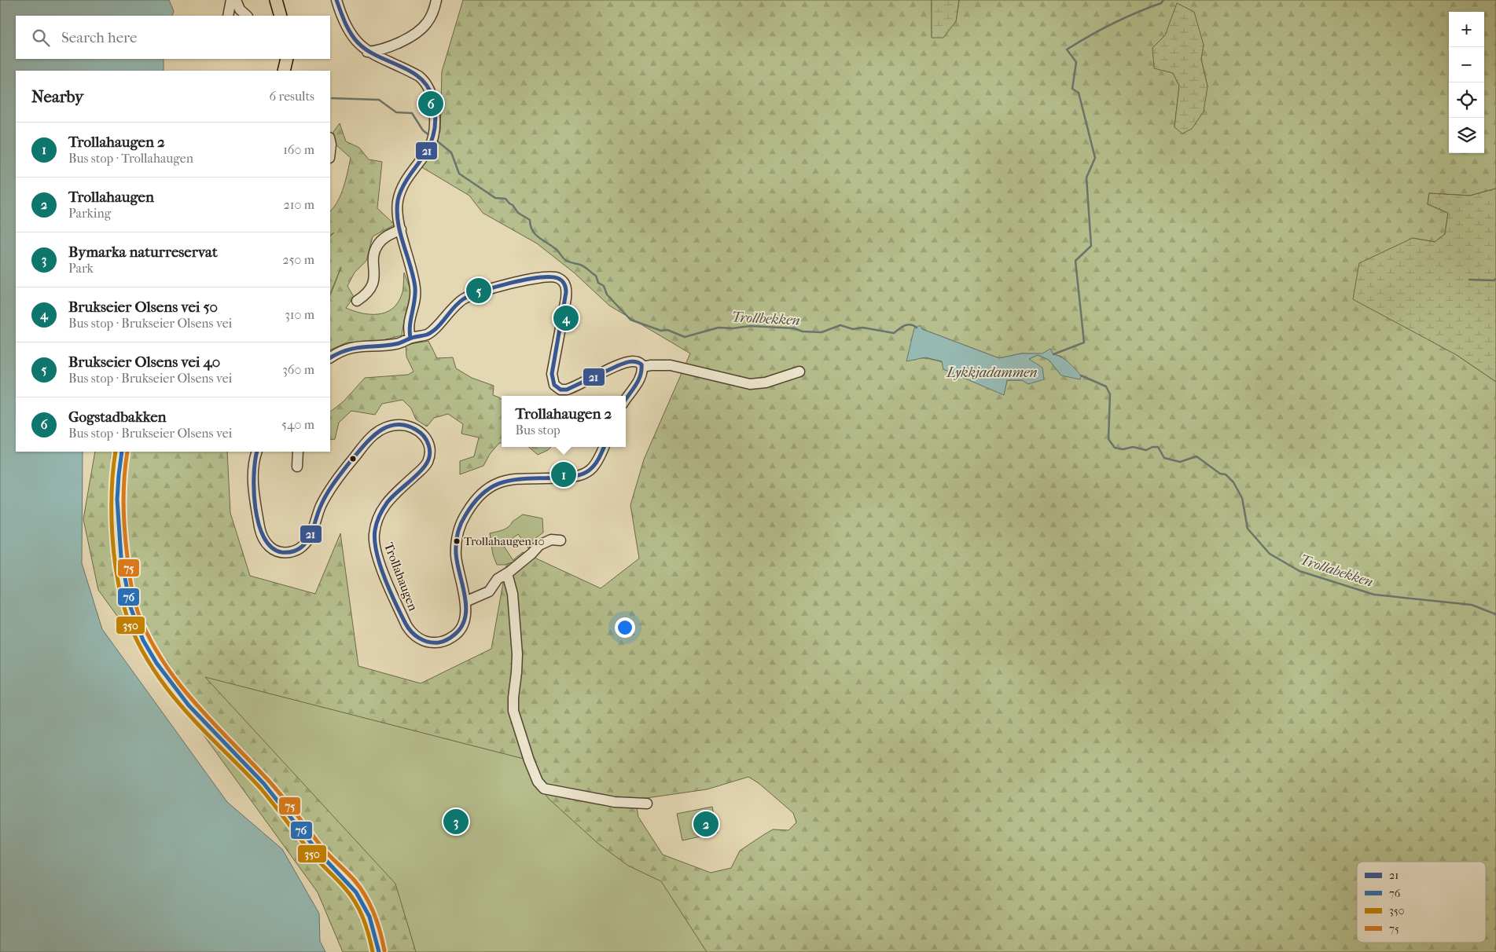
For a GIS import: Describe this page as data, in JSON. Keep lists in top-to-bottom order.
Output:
{
  "streets": {
    "street": ["Trollahaugen"]
  },
  "water": ["Trollbekken", "Lykkjadammen", "Trollabekken"],
  "places": ["Trollahaugen 10"],
  "lines": [
    "transit line 21",
    "transit line 76",
    "transit line 350",
    "transit line 75"
  ],
  "legend": [
    "21",
    "76",
    "350",
    "75"
  ],
  "page": {
    "map_buttons": ["+", "−"],
    "search": "Search here",
    "heading": ["Nearby", "6 results"],
    "pins": [
      "6",
      "5",
      "4",
      "1",
      "3",
      "2"
    ],
    "list": [
      {
        "mark": "1",
        "name": "Trollahaugen 2",
        "note": "Bus stop · Trollahaugen",
        "value": "160 m"
      },
      {
        "mark": "2",
        "name": "Trollahaugen",
        "note": "Parking",
        "value": "210 m"
      },
      {
        "mark": "3",
        "name": "Bymarka naturreservat",
        "note": "Park",
        "value": "250 m"
      },
      {
        "mark": "4",
        "name": "Brukseier Olsens vei 50",
        "note": "Bus stop · Brukseier Olsens vei",
        "value": "310 m"
      },
      {
        "mark": "5",
        "name": "Brukseier Olsens vei 40",
        "note": "Bus stop · Brukseier Olsens vei",
        "value": "360 m"
      },
      {
        "mark": "6",
        "name": "Gogstadbakken",
        "note": "Bus stop · Brukseier Olsens vei",
        "value": "540 m"
      }
    ],
    "popup": ["Trollahaugen 2", "Bus stop"]
  }
}
